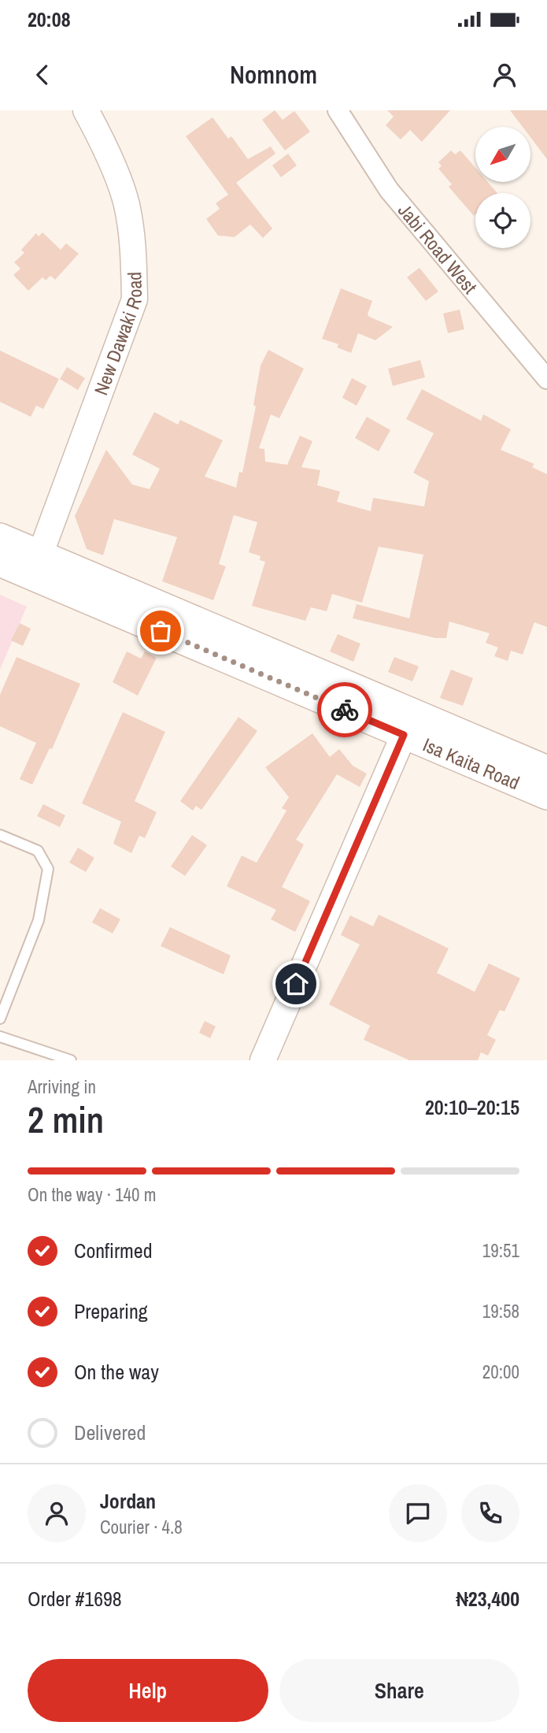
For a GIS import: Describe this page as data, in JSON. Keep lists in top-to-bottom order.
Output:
{
  "streets": {
    "main road": ["Isa Kaita Road"],
    "street": ["Jabi Road West", "New Dawaki Road"]
  },
  "crossings": [
    ["New Dawaki Road", "Isa Kaita Road"]
  ],
  "north": "bottom left",
  "page": {
    "status": "20:08",
    "header": "Nomnom",
    "heading": ["2 min", "Arriving in", "20:10–20:15"],
    "panel": [
      "Jordan",
      "Courier · 4.8",
      "Order #1698",
      "₦23,400"
    ],
    "bar": "On the way · 140 m",
    "list": [
      ["Confirmed", "19:51"],
      ["Preparing", "19:58"],
      ["On the way", "20:00"],
      "Delivered"
    ],
    "buttons": ["Help", "Share"]
  }
}
